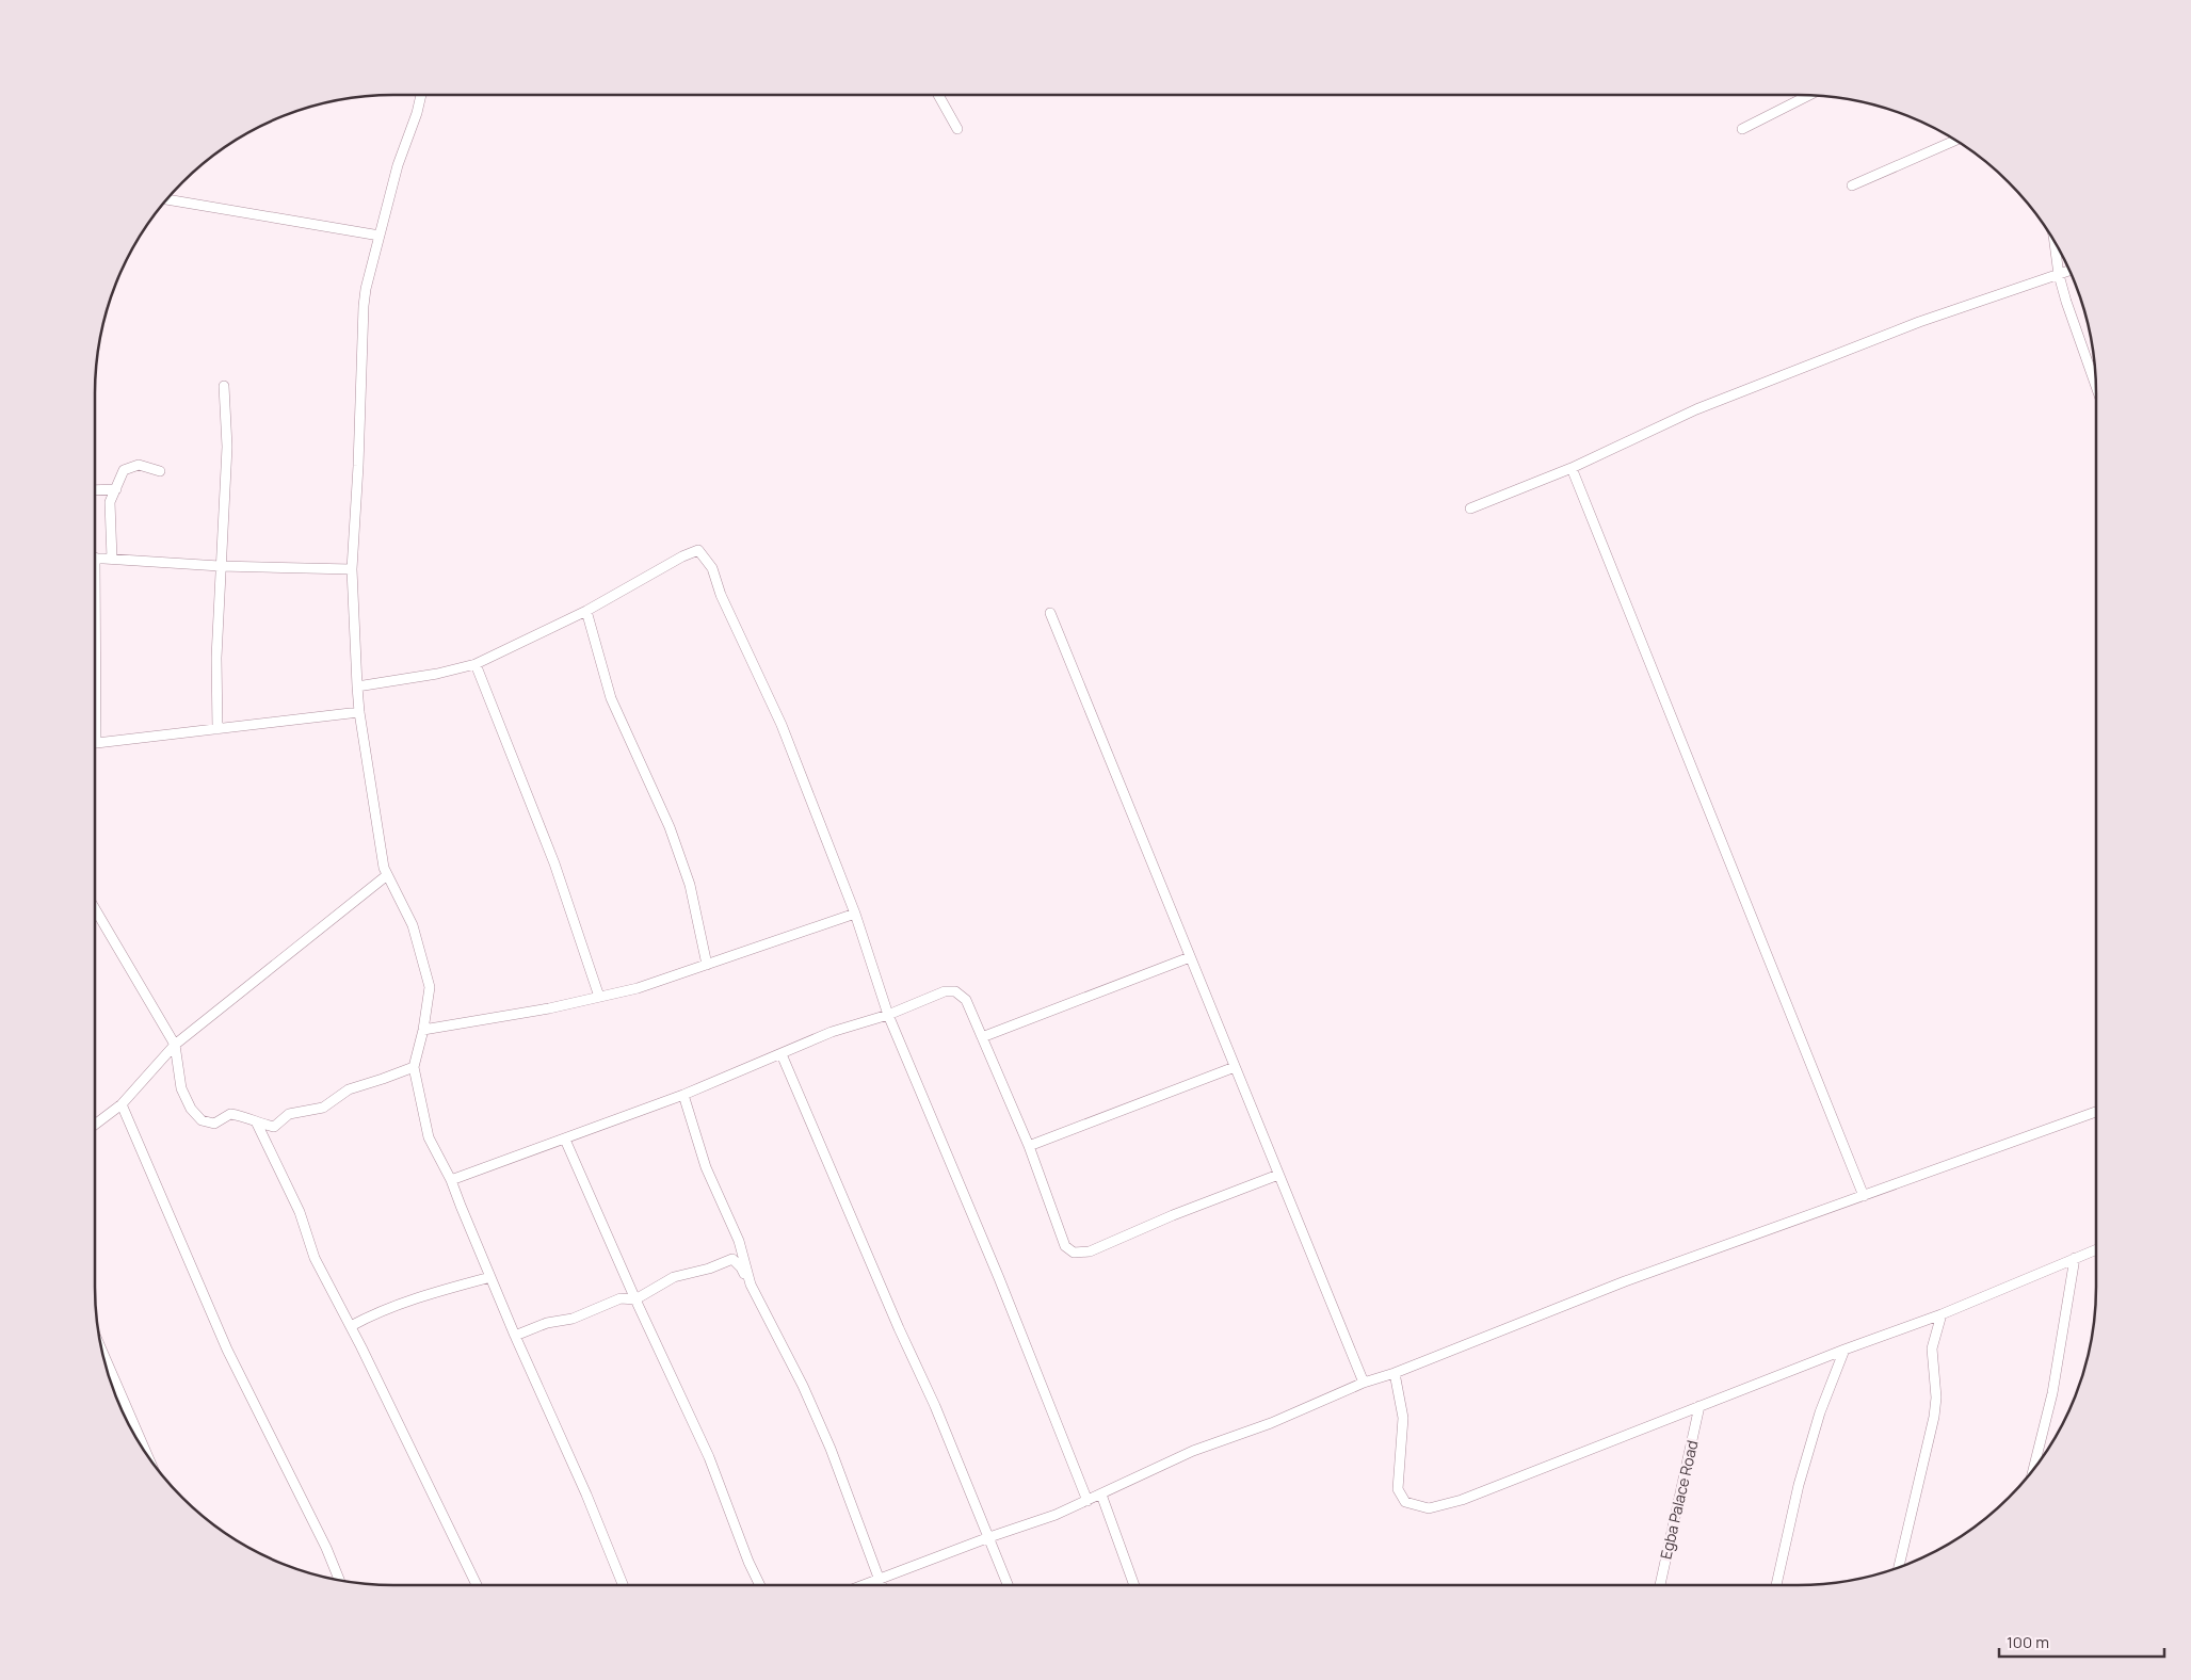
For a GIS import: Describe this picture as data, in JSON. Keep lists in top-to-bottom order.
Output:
{
  "streets": {
    "street": ["Egba Palace Road"]
  },
  "scale_bar": "100 m"
}
